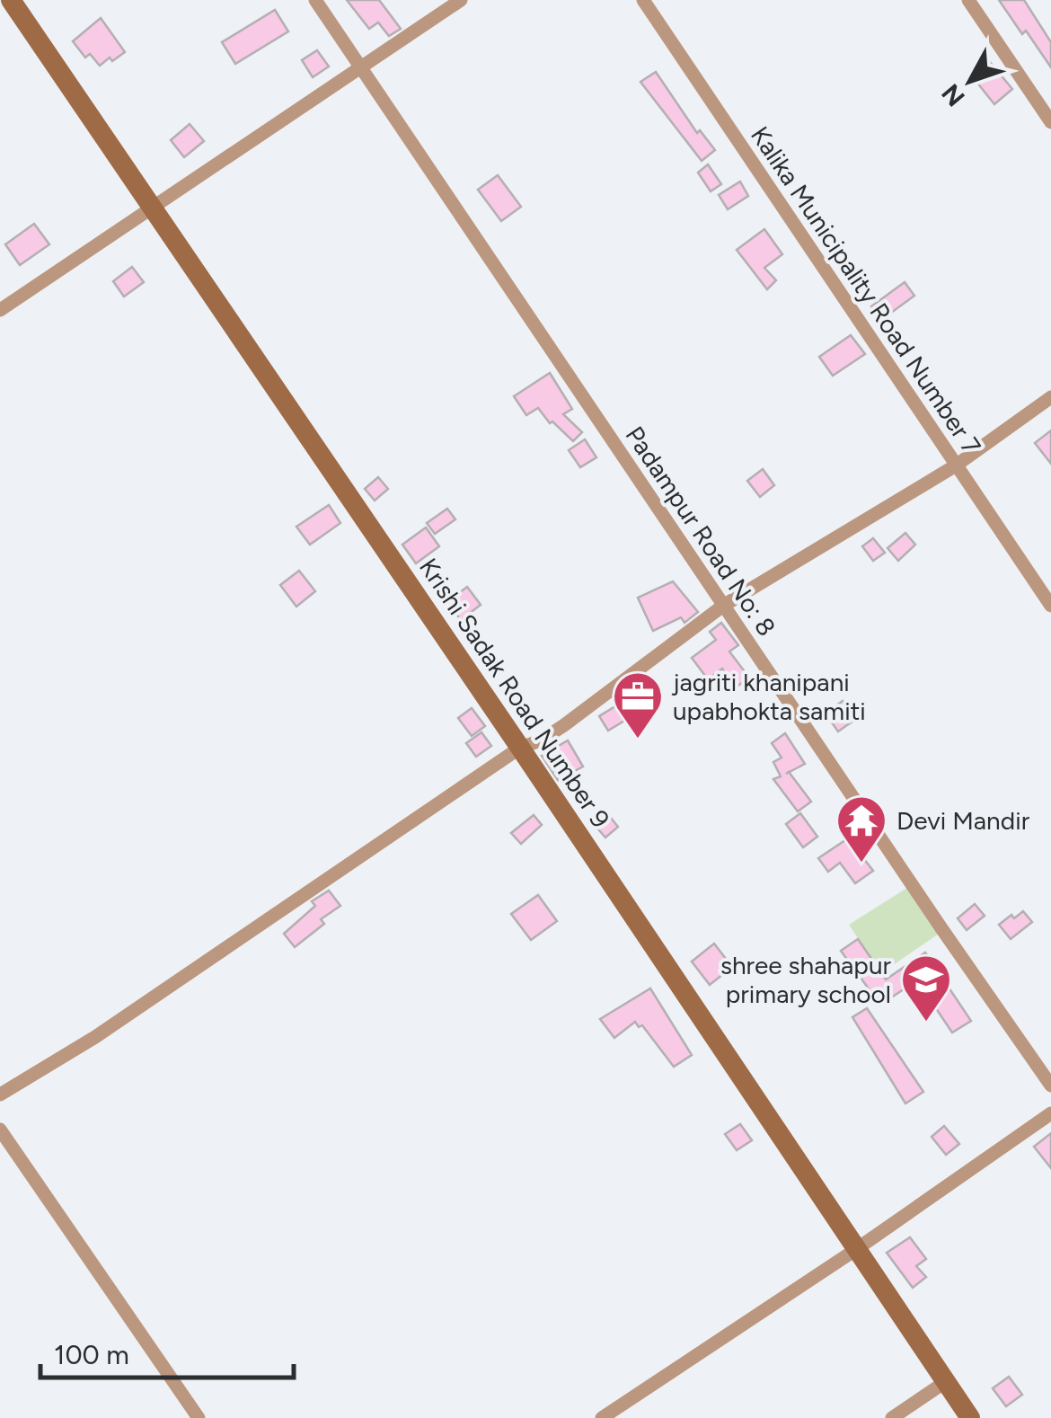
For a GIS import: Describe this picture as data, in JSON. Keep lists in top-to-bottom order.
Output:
{
  "streets": {
    "street": ["Kalika Municipality Road Number 7", "Padampur Road No: 8", "Krishi Sadak Road Number 9"]
  },
  "places": {
    "office": ["jagriti khanipani upabhokta samiti"],
    "temple": ["Devi Mandir"],
    "school or university": ["shree shahapur primary school"]
  },
  "scale_bar": "100 m",
  "north": "bottom left"
}
